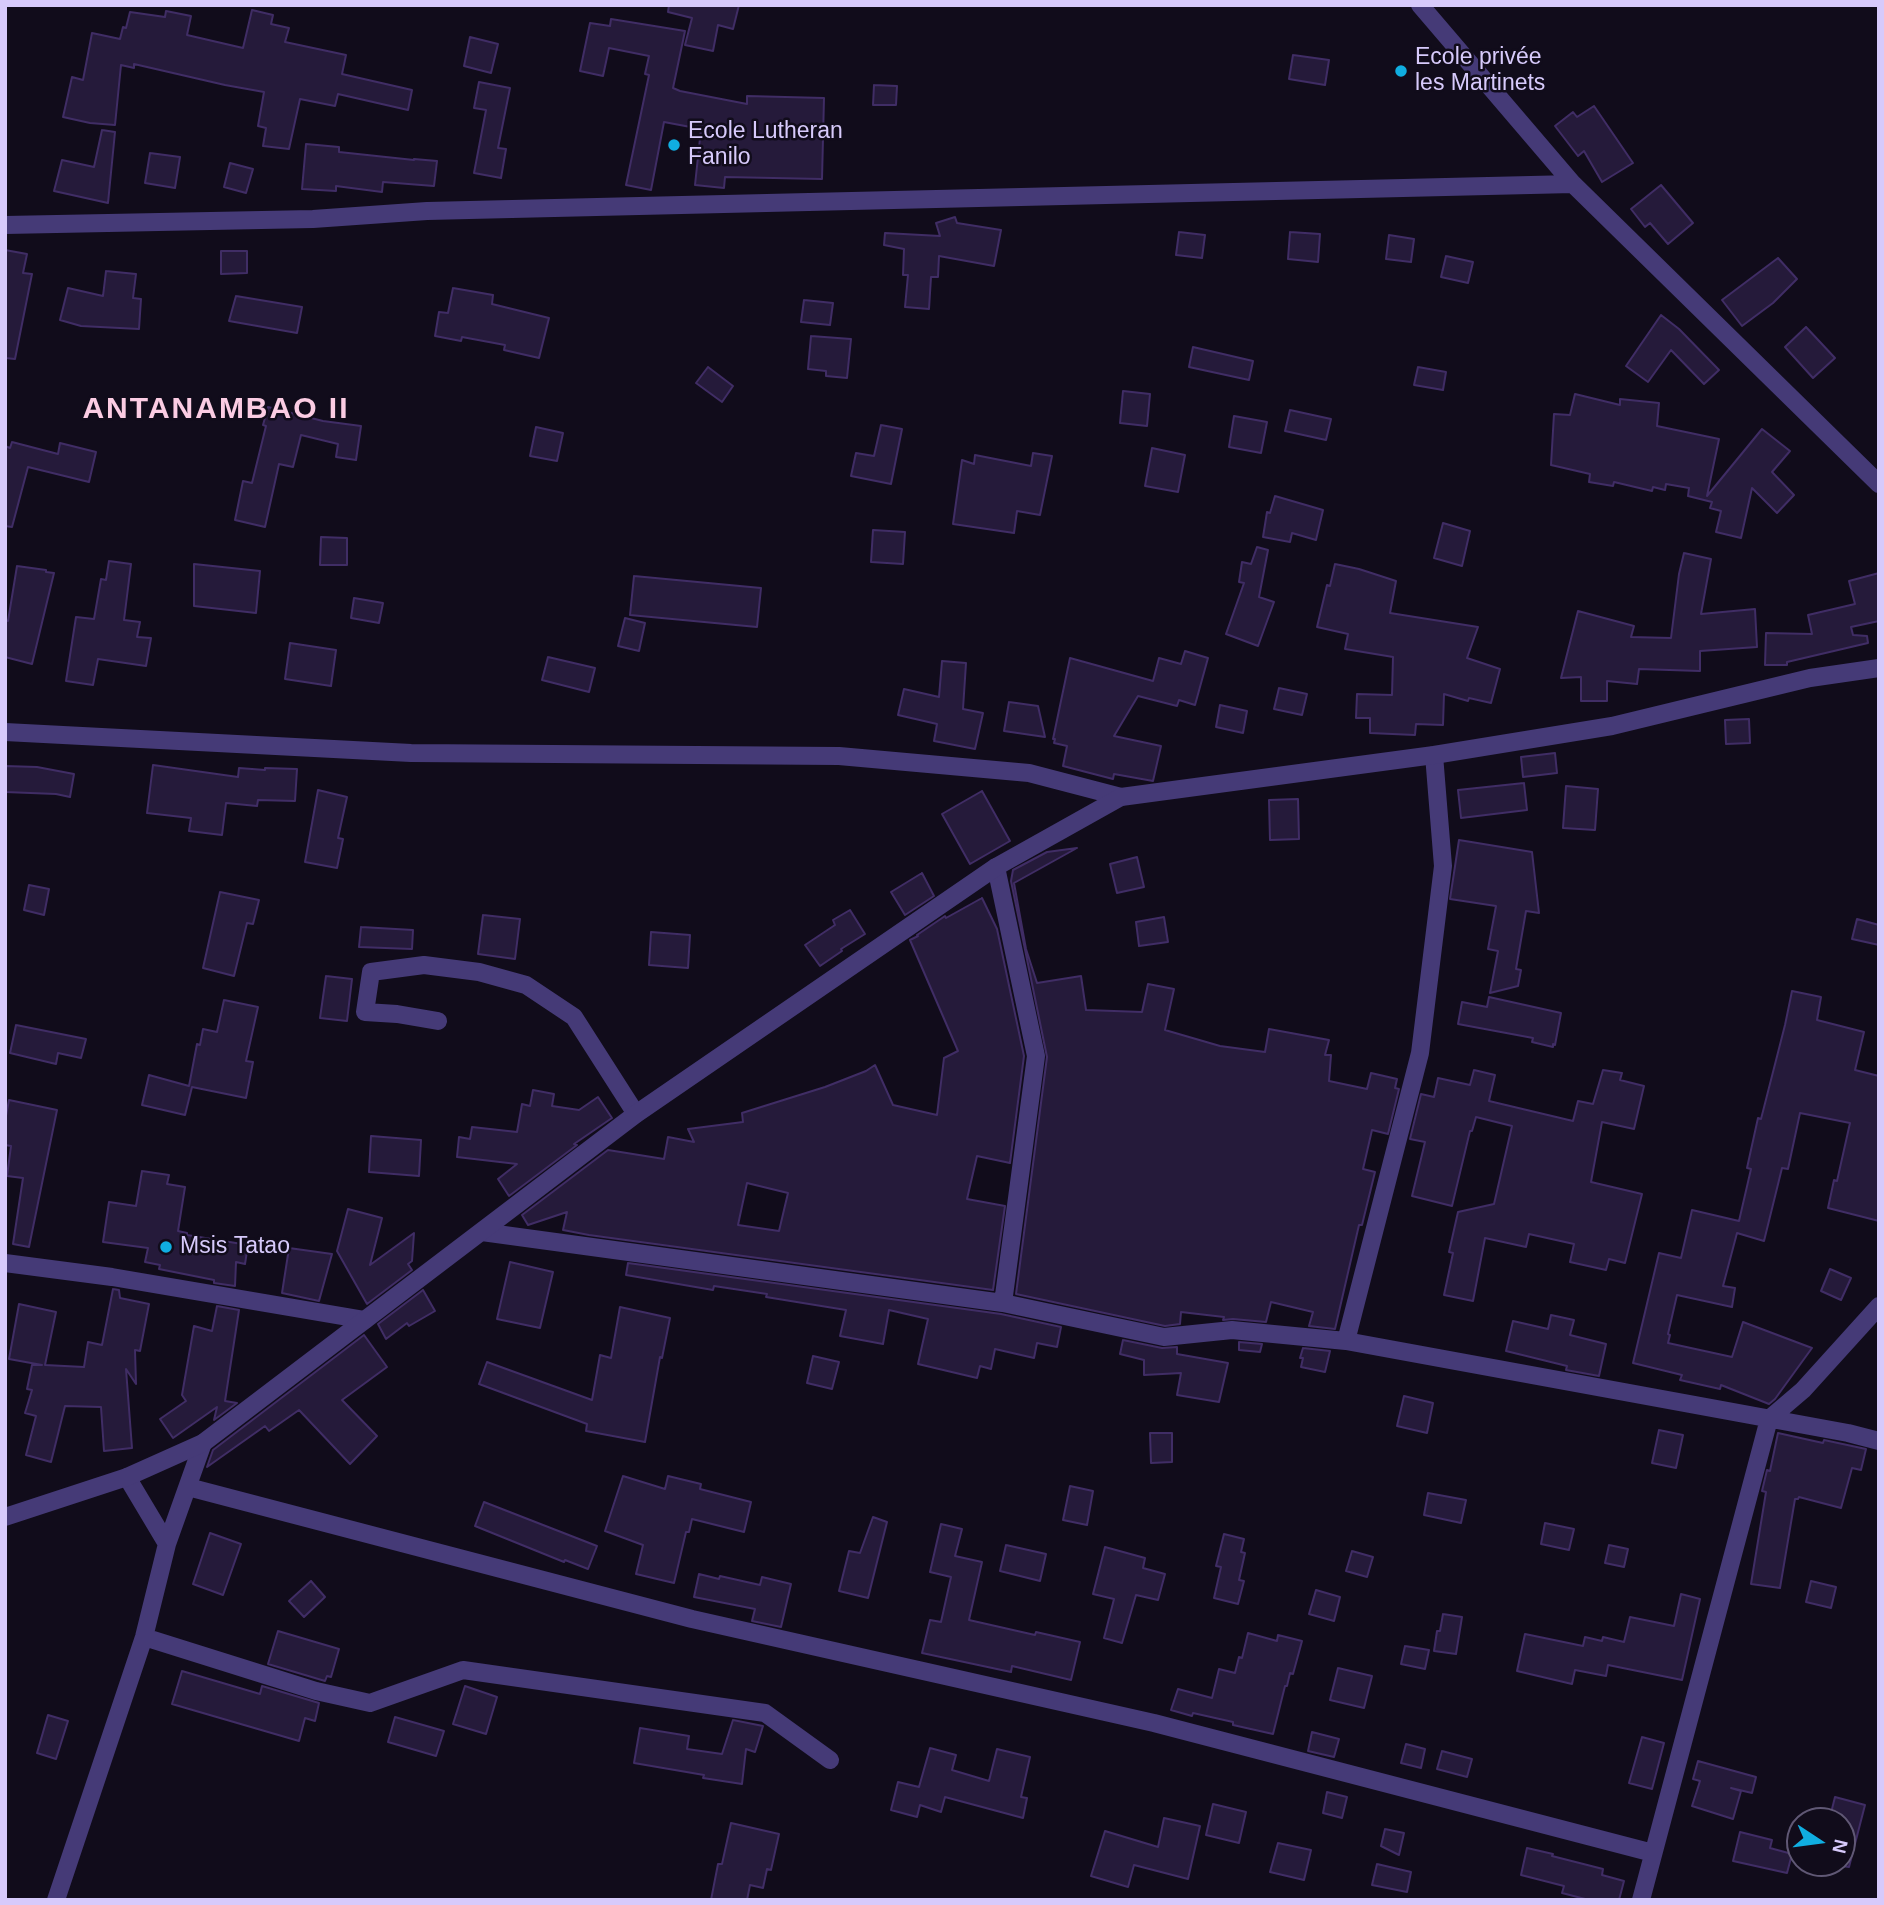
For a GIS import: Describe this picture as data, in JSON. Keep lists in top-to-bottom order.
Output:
{
  "districts": ["ANTANAMBAO II"],
  "places": ["Ecole privée les Martinets", "Ecole Lutheran Fanilo", "Msis Tatao"],
  "north": "right"
}
